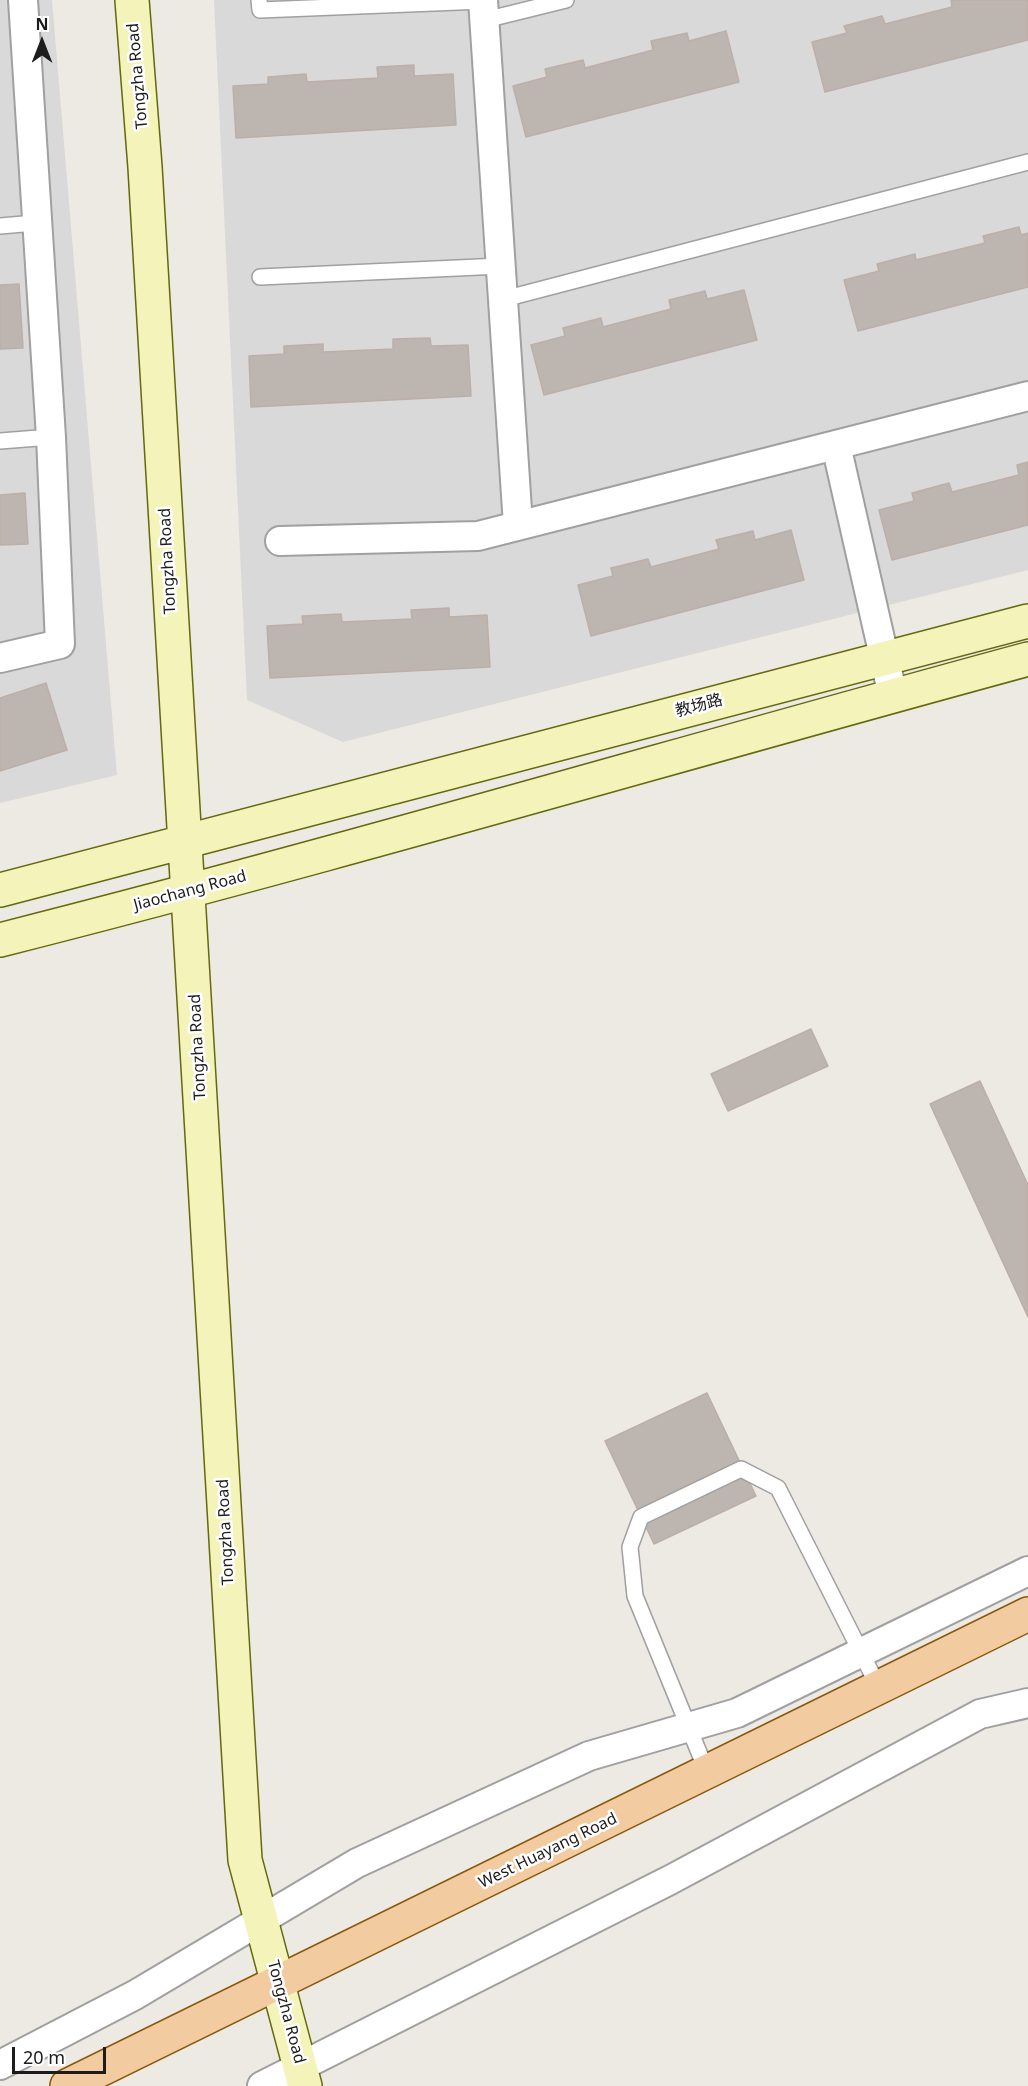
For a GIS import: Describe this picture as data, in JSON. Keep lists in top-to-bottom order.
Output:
{
  "streets": {
    "main road": ["Tongzha Road", "Jiaochang Road", "West Huayang Road"]
  },
  "crossings": [
    ["Tongzha Road", "Jiaochang Road"],
    ["Tongzha Road", "West Huayang Road"]
  ],
  "scale_bar": "20 m",
  "north": "top"
}
